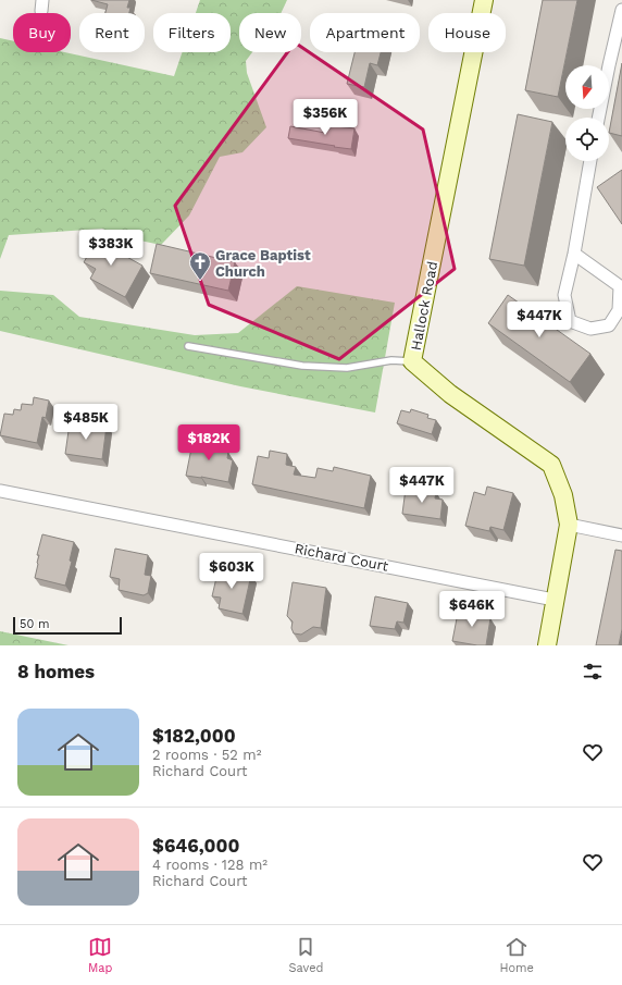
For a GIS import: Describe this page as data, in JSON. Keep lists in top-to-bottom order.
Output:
{
  "streets": {
    "street": ["Hallock Road", "Richard Court"]
  },
  "crossings": [
    ["Hallock Road", "Richard Court"]
  ],
  "places": {
    "church": ["Grace Baptist Church"]
  },
  "scale_bar": "50 m",
  "north": "bottom",
  "page": {
    "chip": [
      "Buy",
      "Rent",
      "Filters",
      "New",
      "Apartment",
      "House"
    ],
    "price": [
      "$356K",
      "$383K",
      "$447K",
      "$485K",
      "$182K",
      "$447K",
      "$603K",
      "$646K"
    ],
    "scale": "50 m",
    "heading": "8 homes",
    "list": [
      {
        "name": "$182,000",
        "note": "2 rooms · 52 m² · Richard Court"
      },
      {
        "name": "$646,000",
        "note": "4 rooms · 128 m² · Richard Court"
      }
    ],
    "tabs": ["Map", "Saved", "Home"]
  }
}
